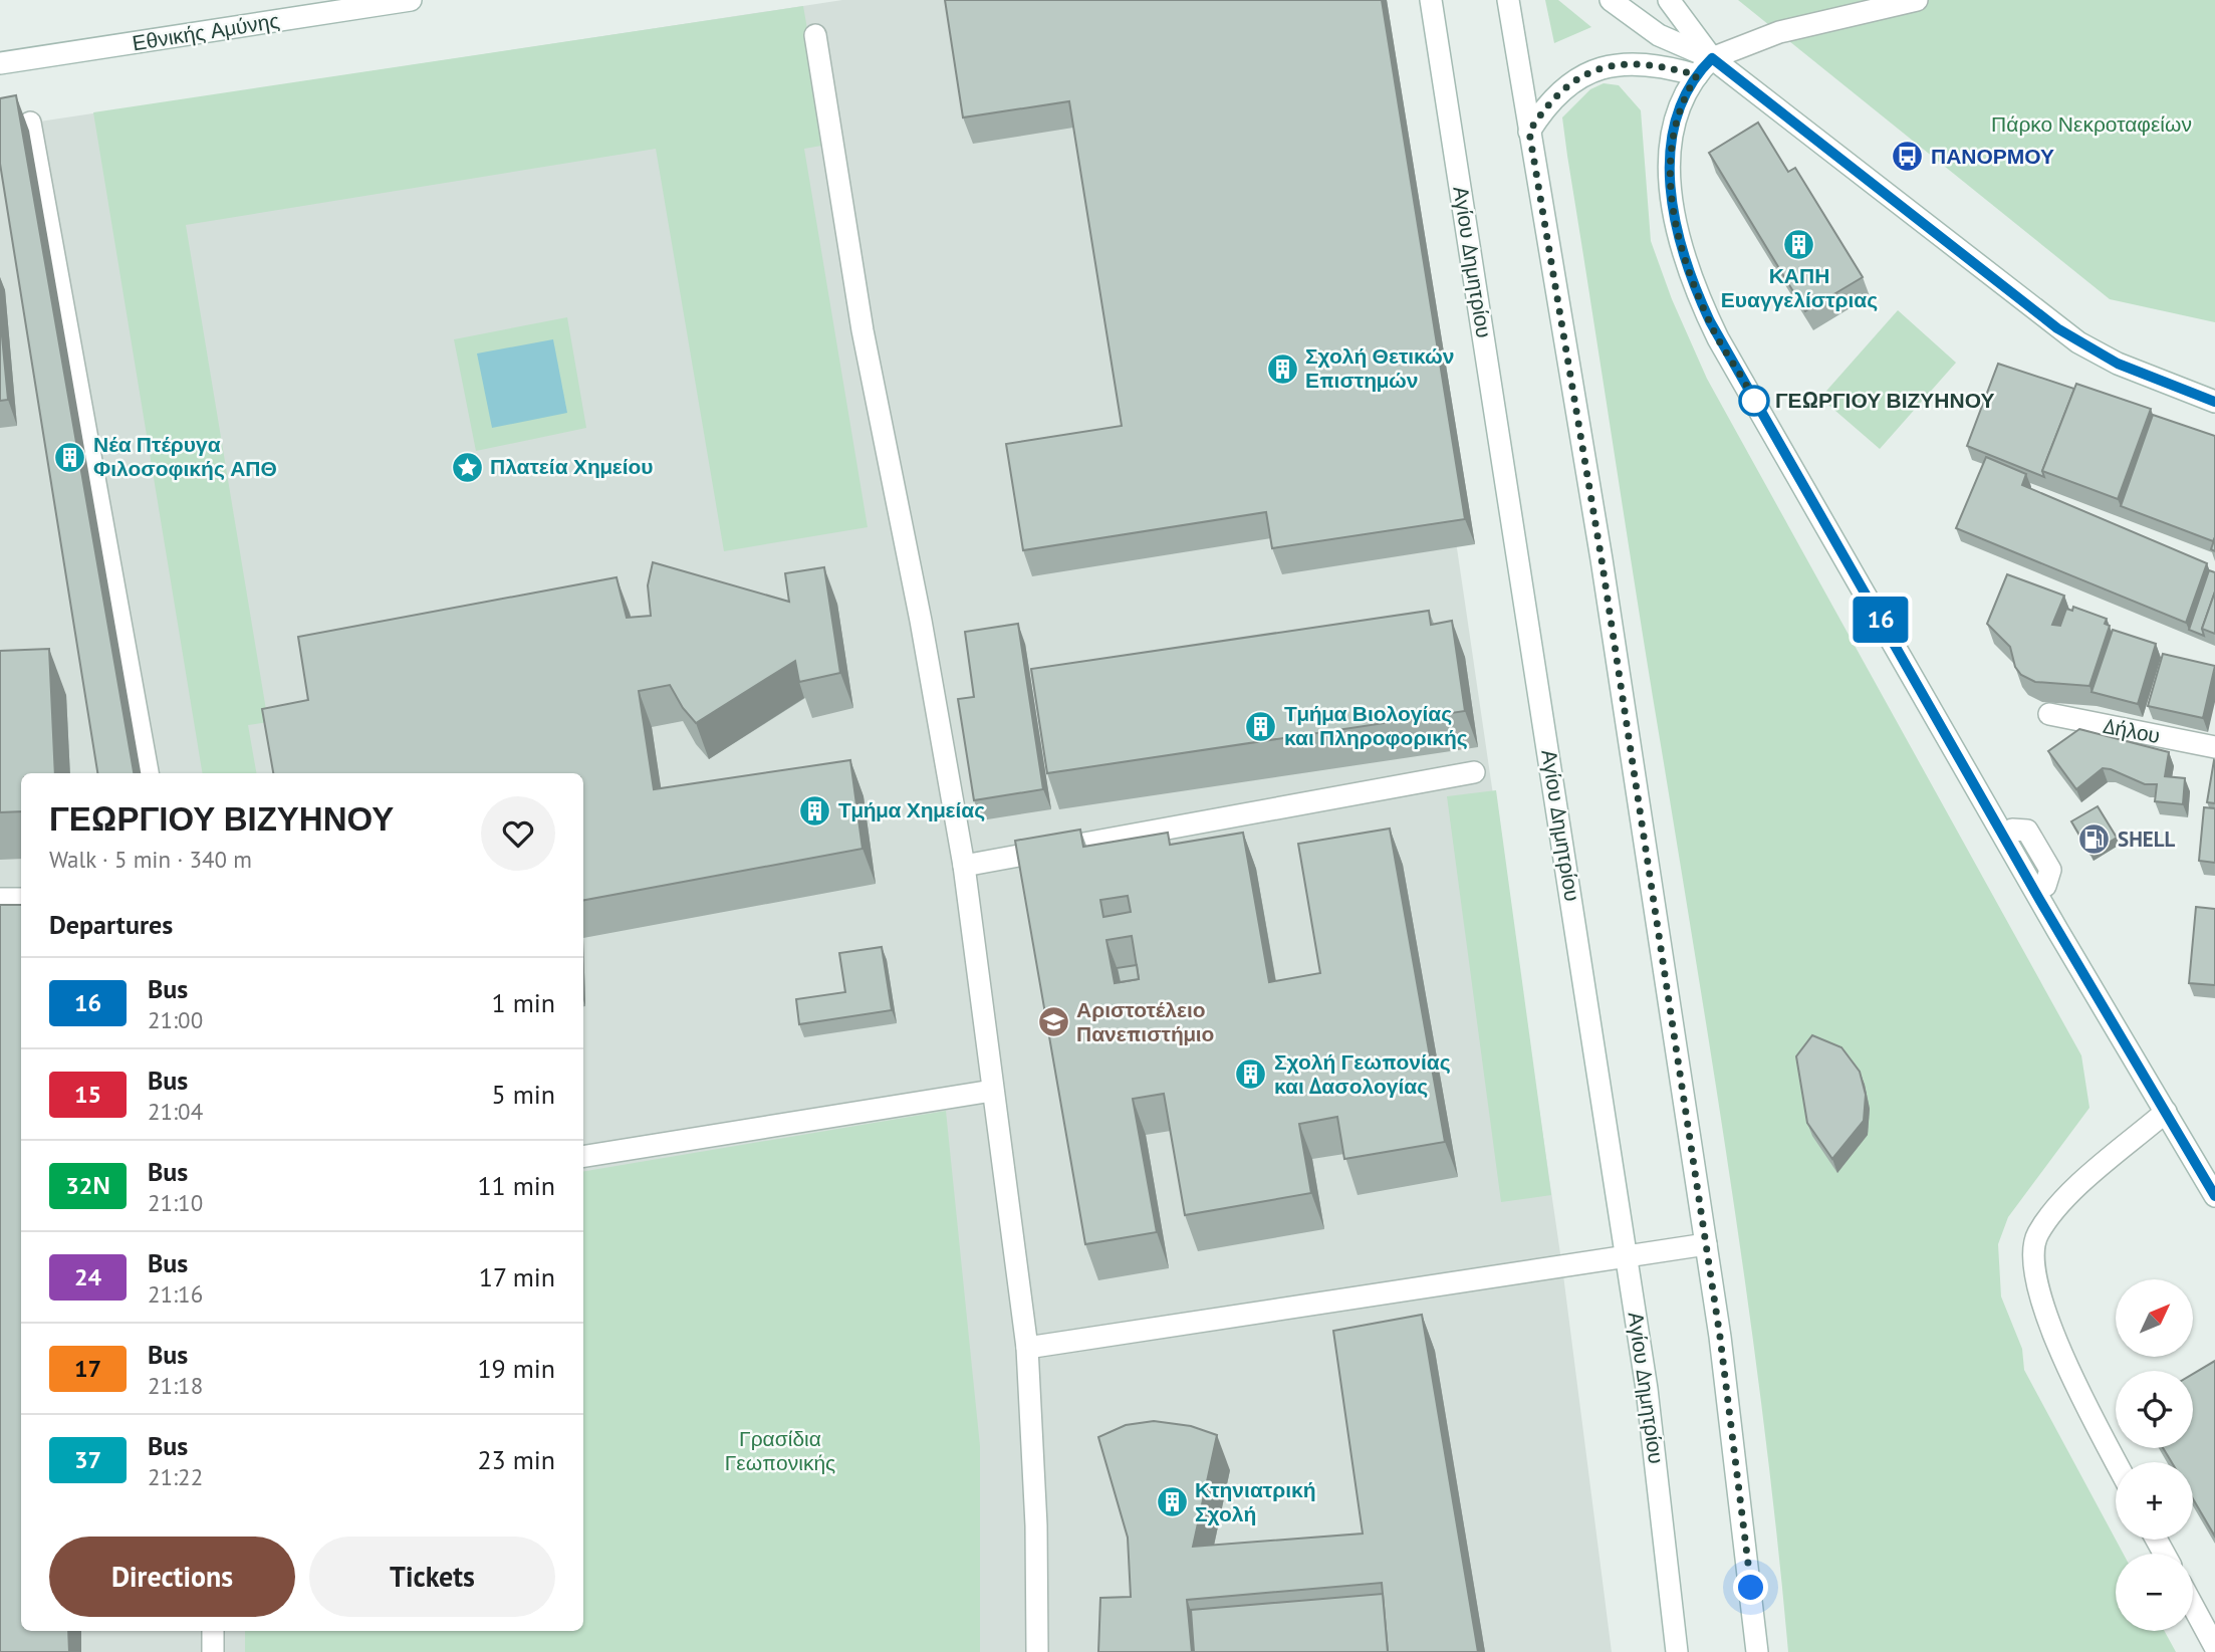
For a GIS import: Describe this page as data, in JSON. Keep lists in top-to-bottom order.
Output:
{
  "streets": {
    "main road": ["Εθνικής Αμύνης", "Αγίου Δημητρίου", "Δήλου"]
  },
  "parks": ["Πάρκο Νεκροταφείων", "Γρασίδια Γεωπονικής"],
  "places": {
    "bus stop": ["ΠΑΝΟΡΜΟΥ"],
    "building": [
      "ΚΑΠΗ Ευαγγελίστριας",
      "Σχολή Θετικών Επιστημών",
      "Νέα Πτέρυγα Φιλοσοφικής ΑΠΘ",
      "Τμήμα Βιολογίας και Πληροφορικής",
      "Τμήμα Χημείας",
      "Σχολή Γεωπονίας και Δασολογίας",
      "Κτηνιατρική Σχολή"
    ],
    "other": ["ΓΕΩΡΓΙΟΥ ΒΙΖΥΗΝΟΥ"],
    "place": ["Πλατεία Χημείου"],
    "fuel station": ["SHELL"],
    "school or university": ["Αριστοτέλειο Πανεπιστήμιο"]
  },
  "lines": ["bus line 16"],
  "north": "top right",
  "page": {
    "on_map": "16",
    "heading": [
      ["ΓΕΩΡΓΙΟΥ ΒΙΖΥΗΝΟΥ", "Walk · 5 min · 340 m"],
      "Departures"
    ],
    "list": [
      {
        "mark": "16",
        "name": "Bus",
        "note": "21:00",
        "value": "1 min"
      },
      {
        "mark": "15",
        "name": "Bus",
        "note": "21:04",
        "value": "5 min"
      },
      {
        "mark": "32Ν",
        "name": "Bus",
        "note": "21:10",
        "value": "11 min"
      },
      {
        "mark": "24",
        "name": "Bus",
        "note": "21:16",
        "value": "17 min"
      },
      {
        "mark": "17",
        "name": "Bus",
        "note": "21:18",
        "value": "19 min"
      },
      {
        "mark": "37",
        "name": "Bus",
        "note": "21:22",
        "value": "23 min"
      }
    ],
    "map_buttons": ["+", "−"],
    "buttons": ["Directions", "Tickets"]
  }
}
